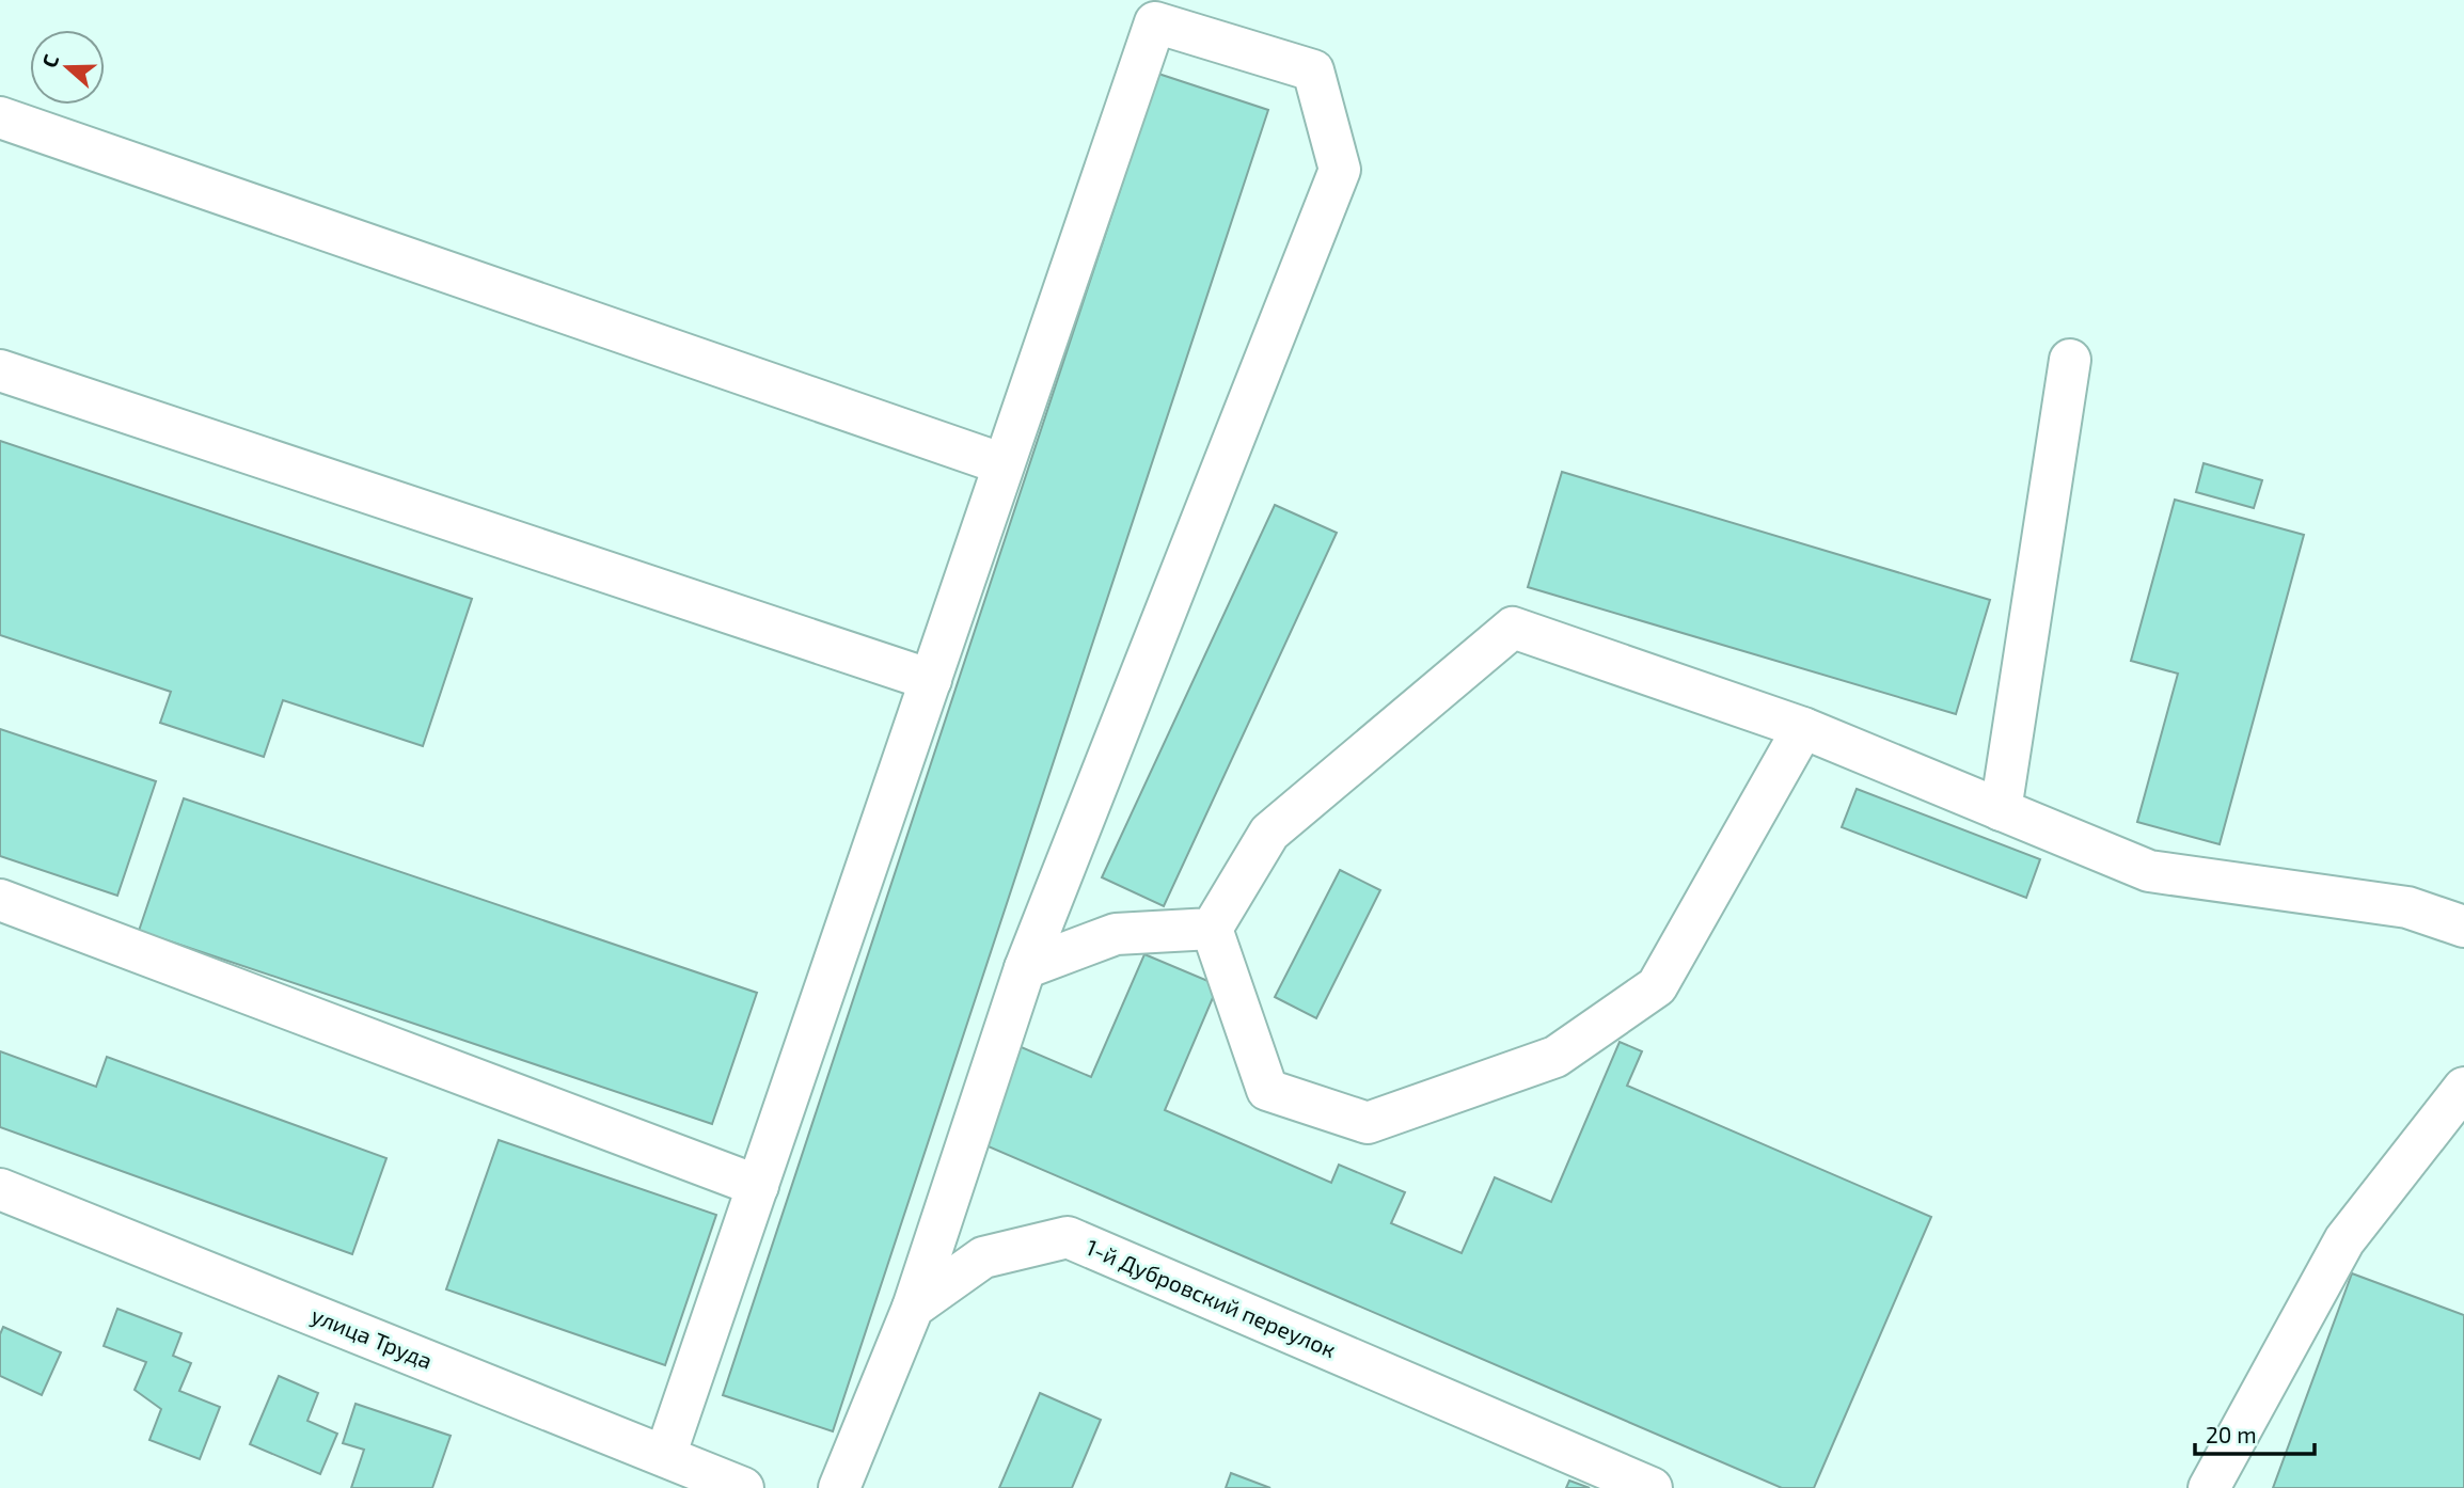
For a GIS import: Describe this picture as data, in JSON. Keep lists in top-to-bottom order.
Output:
{
  "streets": {
    "street": ["1-й Дубровский переулок", "улица Труда"]
  },
  "scale_bar": "20 m",
  "north": "left"
}
